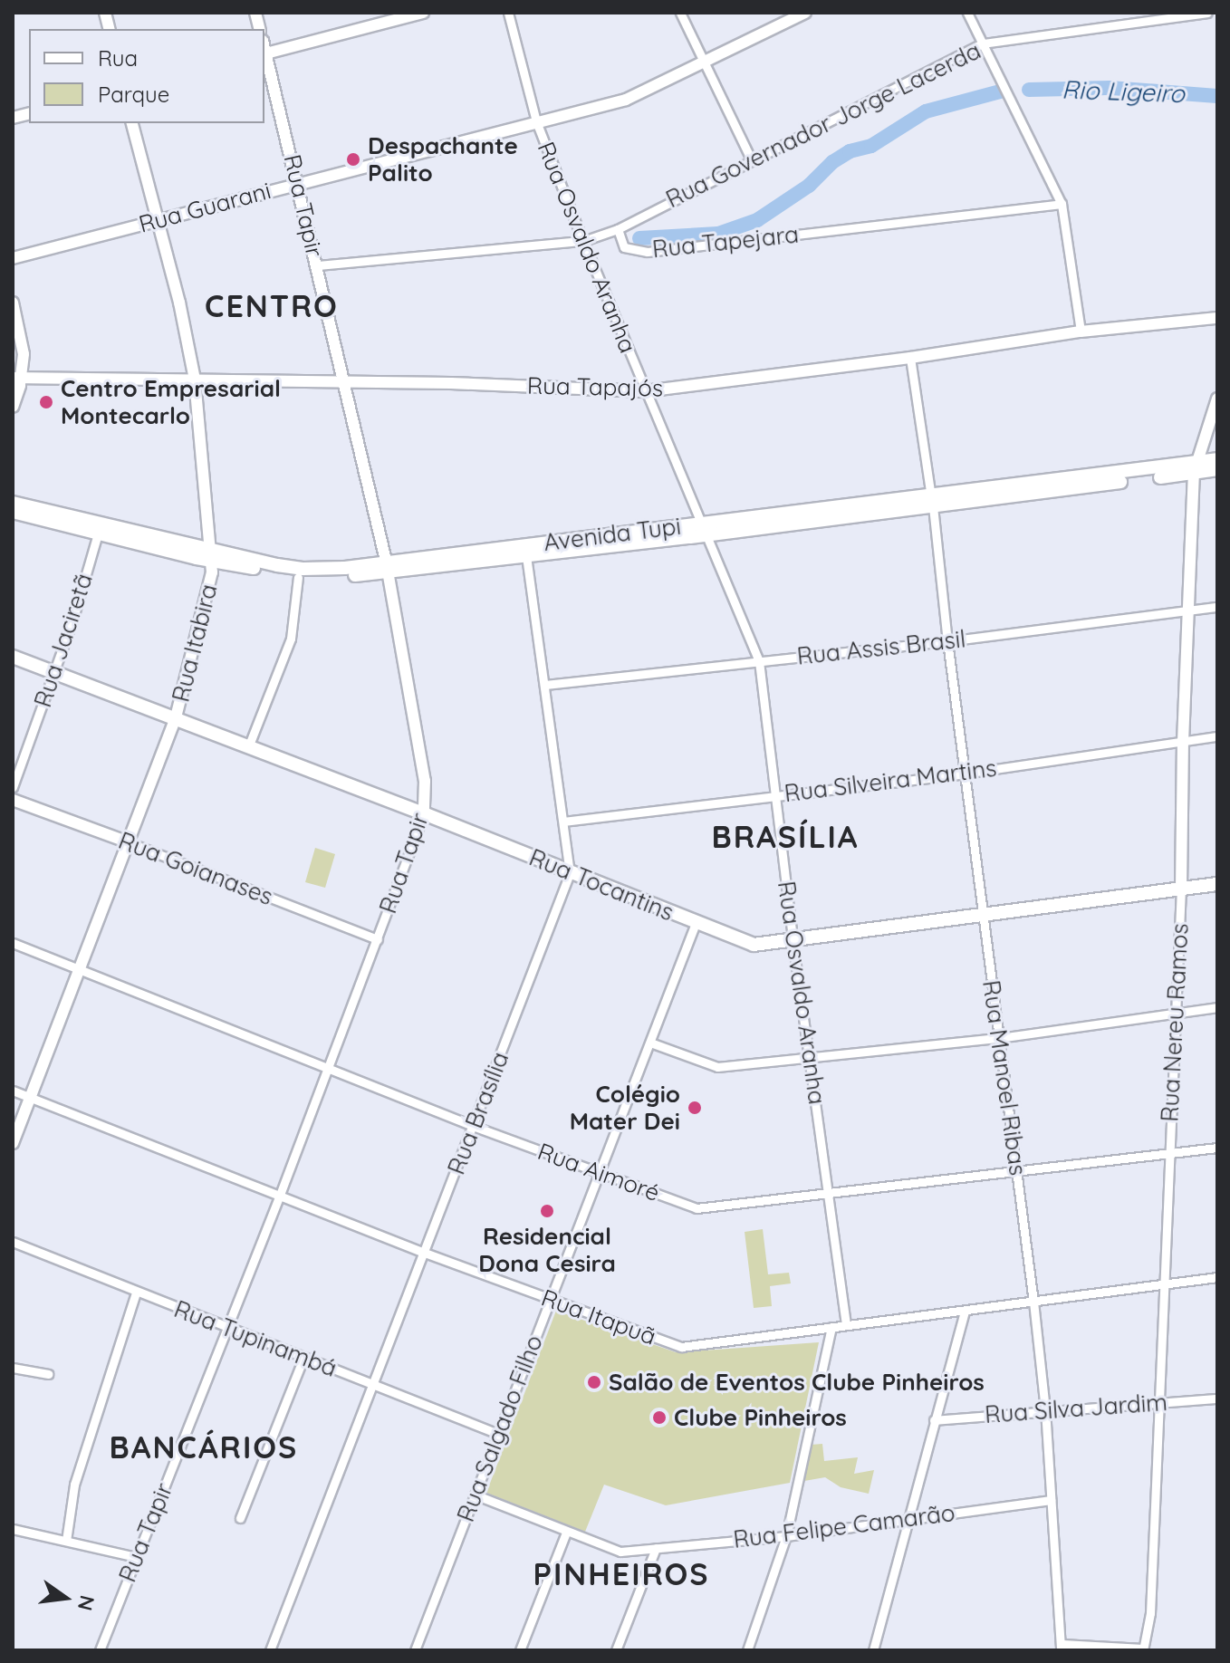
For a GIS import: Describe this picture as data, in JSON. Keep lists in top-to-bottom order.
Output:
{
  "streets": {
    "main road": ["Avenida Tupi", "Rua Tocantins"],
    "street": [
      "Rua Governador Jorge Lacerda",
      "Rua Tapir",
      "Rua Guarani",
      "Rua Tapejara",
      "Rua Osvaldo Aranha",
      "Rua Tapajós",
      "Rua Jaciretã",
      "Rua Itabira",
      "Rua Assis Brasil",
      "Rua Silveira Martins",
      "Rua Goianases",
      "Rua Nereu Ramos",
      "Rua Manoel Ribas",
      "Rua Brasília",
      "Rua Aimoré",
      "Rua Itapuã",
      "Rua Tupinambá",
      "Rua Silva Jardim",
      "Rua Salgado Filho",
      "Rua Felipe Camarão"
    ]
  },
  "crossings": [
    ["Rua Governador Jorge Lacerda", "Rua Tapejara"],
    ["Rua Tapir", "Rua Guarani"],
    ["Rua Tapir", "Rua Tapejara"],
    ["Rua Tapir", "Rua Tapajós"],
    ["Rua Tapir", "Avenida Tupi"],
    ["Rua Tapir", "Rua Goianases"],
    ["Rua Tapir", "Rua Tocantins"],
    ["Rua Tapir", "Rua Aimoré"],
    ["Rua Tapir", "Rua Itapuã"],
    ["Rua Tapir", "Rua Tupinambá"],
    ["Rua Guarani", "Rua Osvaldo Aranha"],
    ["Rua Guarani", "Rua Itabira"],
    ["Rua Tapejara", "Rua Osvaldo Aranha"],
    ["Rua Osvaldo Aranha", "Rua Tapajós"],
    ["Rua Osvaldo Aranha", "Avenida Tupi"],
    ["Rua Osvaldo Aranha", "Rua Assis Brasil"],
    ["Rua Osvaldo Aranha", "Rua Silveira Martins"],
    ["Rua Osvaldo Aranha", "Rua Tocantins"],
    ["Rua Osvaldo Aranha", "Rua Aimoré"],
    ["Rua Osvaldo Aranha", "Rua Itapuã"],
    ["Rua Tapajós", "Rua Itabira"],
    ["Rua Tapajós", "Rua Manoel Ribas"],
    ["Avenida Tupi", "Rua Jaciretã"],
    ["Avenida Tupi", "Rua Itabira"],
    ["Avenida Tupi", "Rua Nereu Ramos"],
    ["Avenida Tupi", "Rua Manoel Ribas"],
    ["Avenida Tupi", "Rua Brasília"],
    ["Rua Jaciretã", "Rua Tocantins"],
    ["Rua Itabira", "Rua Goianases"],
    ["Rua Itabira", "Rua Tocantins"],
    ["Rua Itabira", "Rua Aimoré"],
    ["Rua Itabira", "Rua Itapuã"],
    ["Rua Assis Brasil", "Rua Nereu Ramos"],
    ["Rua Assis Brasil", "Rua Manoel Ribas"],
    ["Rua Assis Brasil", "Rua Brasília"],
    ["Rua Silveira Martins", "Rua Nereu Ramos"],
    ["Rua Silveira Martins", "Rua Manoel Ribas"],
    ["Rua Silveira Martins", "Rua Brasília"],
    ["Rua Tocantins", "Rua Nereu Ramos"],
    ["Rua Tocantins", "Rua Manoel Ribas"],
    ["Rua Tocantins", "Rua Brasília"],
    ["Rua Tocantins", "Rua Salgado Filho"],
    ["Rua Nereu Ramos", "Rua Aimoré"],
    ["Rua Nereu Ramos", "Rua Itapuã"],
    ["Rua Nereu Ramos", "Rua Silva Jardim"],
    ["Rua Manoel Ribas", "Rua Aimoré"],
    ["Rua Manoel Ribas", "Rua Itapuã"],
    ["Rua Manoel Ribas", "Rua Silva Jardim"],
    ["Rua Manoel Ribas", "Rua Felipe Camarão"],
    ["Rua Brasília", "Rua Aimoré"],
    ["Rua Brasília", "Rua Itapuã"],
    ["Rua Brasília", "Rua Tupinambá"],
    ["Rua Aimoré", "Rua Salgado Filho"],
    ["Rua Itapuã", "Rua Salgado Filho"],
    ["Rua Tupinambá", "Rua Salgado Filho"],
    ["Rua Salgado Filho", "Rua Felipe Camarão"]
  ],
  "districts": [
    "CENTRO",
    "BRASÍLIA",
    "BANCÁRIOS",
    "PINHEIROS"
  ],
  "water": ["Rio Ligeiro"],
  "places": [
    "Despachante Palito",
    "Centro Empresarial Montecarlo",
    "Colégio Mater Dei",
    "Residencial Dona Cesira",
    "Salão de Eventos Clube Pinheiros",
    "Clube Pinheiros"
  ],
  "legend": ["Rua", "Parque"],
  "north": "right"
}
